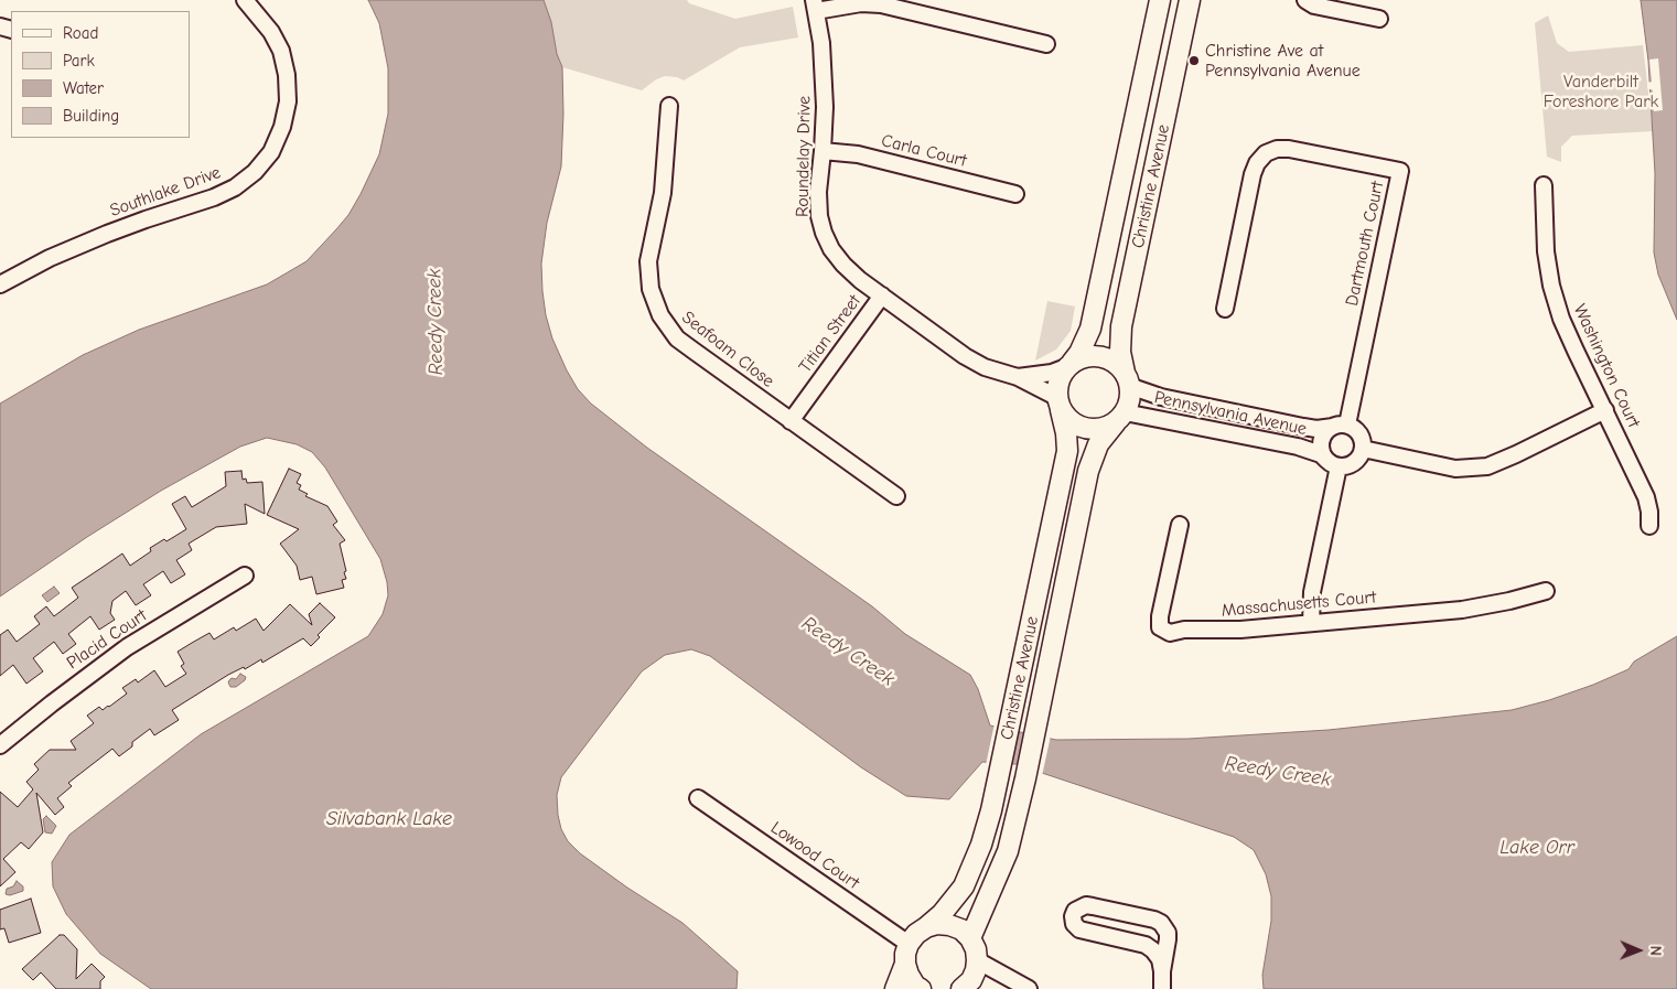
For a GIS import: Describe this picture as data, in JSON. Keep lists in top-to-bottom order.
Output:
{
  "streets": {
    "main road": ["Christine Avenue"],
    "street": [
      "Carla Court",
      "Roundelay Drive",
      "Southlake Drive",
      "Dartmouth Court",
      "Titian Street",
      "Seafoam Close",
      "Washington Court",
      "Pennsylvania Avenue",
      "Massachusetts Court",
      "Placid Court",
      "Lowood Court"
    ]
  },
  "crossings": [
    ["Carla Court", "Roundelay Drive"],
    ["Roundelay Drive", "Christine Avenue"],
    ["Roundelay Drive", "Titian Street"],
    ["Roundelay Drive", "Pennsylvania Avenue"],
    ["Christine Avenue", "Pennsylvania Avenue"],
    ["Christine Avenue", "Lowood Court"],
    ["Dartmouth Court", "Pennsylvania Avenue"],
    ["Titian Street", "Seafoam Close"]
  ],
  "water": ["Reedy Creek", "Silvabank Lake", "Lake Orr"],
  "parks": ["Vanderbilt Foreshore Park"],
  "places": ["Christine Ave at Pennsylvania Avenue"],
  "legend": [
    "Road",
    "Park",
    "Water",
    "Building"
  ],
  "north": "right"
}
